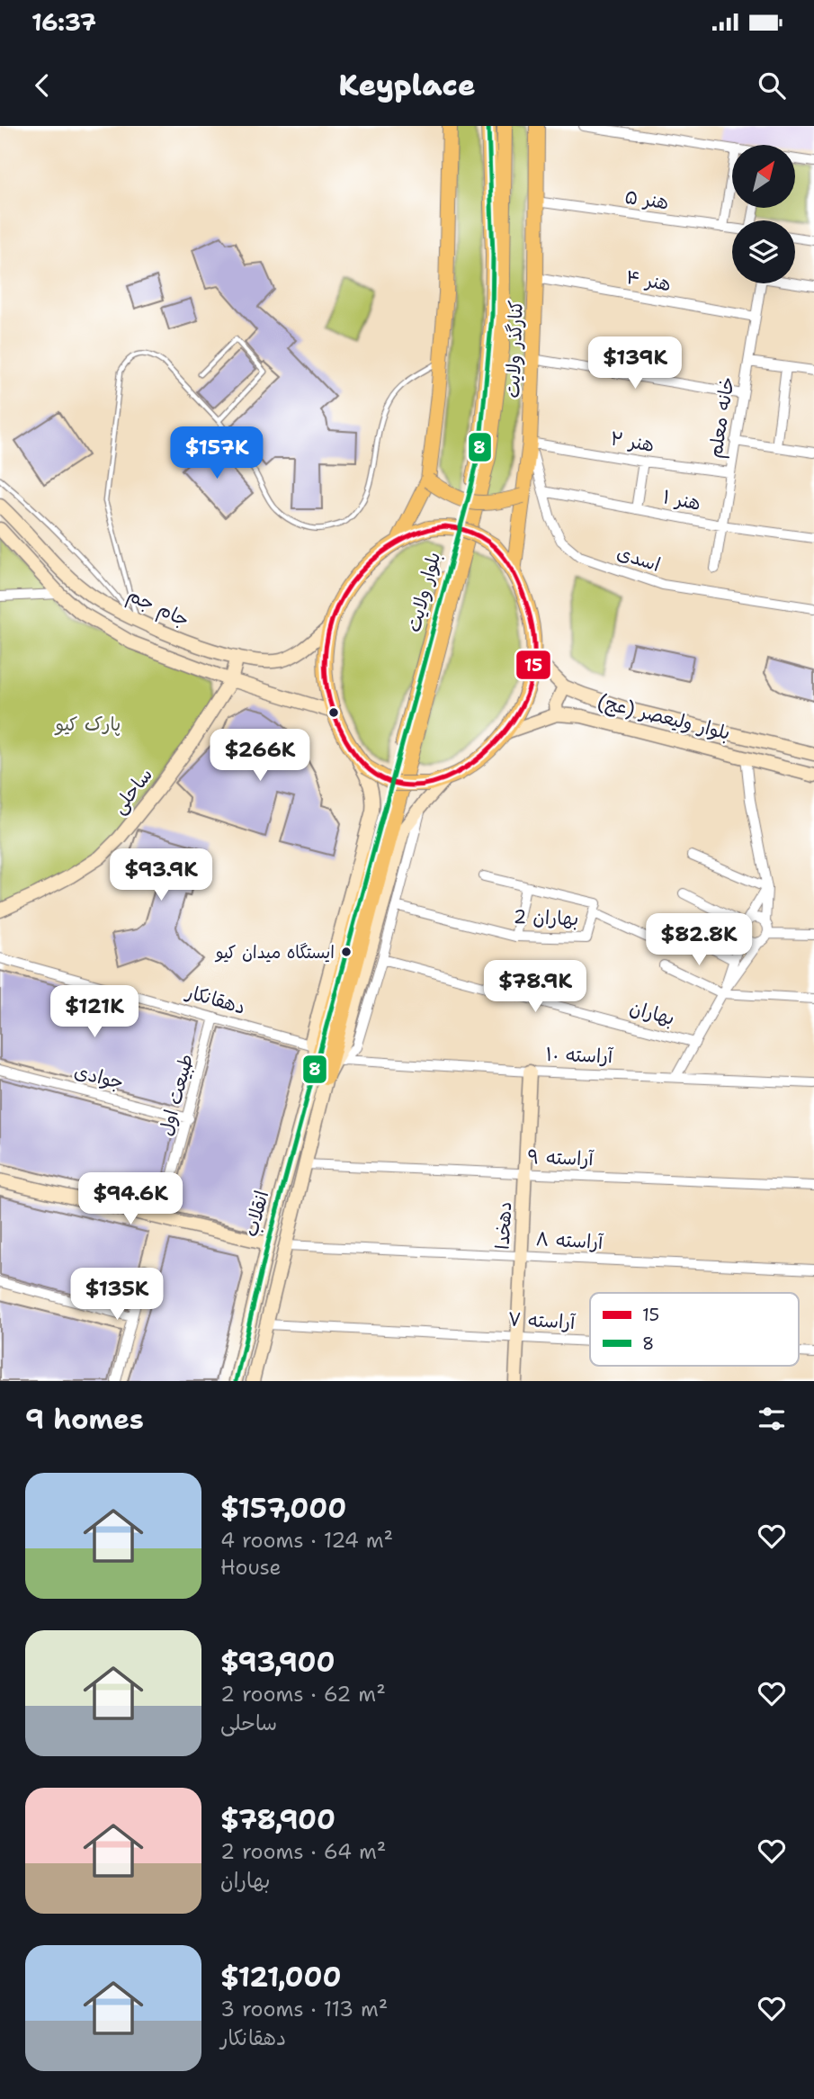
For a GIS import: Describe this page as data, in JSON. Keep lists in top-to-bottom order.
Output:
{
  "streets": {
    "main road": [
      "کنارگذر ولایت",
      "بلوار ولایت",
      "جام جم",
      "بلوار ولیعصر (عج)",
      "ساحلی",
      "انقلاب",
      "دهخدا"
    ],
    "street": [
      "هنر ۵",
      "هنر ۴",
      "خانه معلم",
      "هنر ۲",
      "هنر ۱",
      "اسدی",
      "بهاران 2",
      "دهقانکار",
      "بهاران",
      "آراسته ۱۰",
      "جوادی",
      "طبیعت اول",
      "آراسته ۹",
      "آراسته ۸",
      "آراسته ۷"
    ]
  },
  "crossings": [
    ["هنر ۵", "کنارگذر ولایت"],
    ["هنر ۴", "کنارگذر ولایت"],
    ["هنر ۴", "خانه معلم"],
    ["کنارگذر ولایت", "هنر ۲"],
    ["کنارگذر ولایت", "اسدی"],
    ["خانه معلم", "هنر ۲"],
    ["خانه معلم", "هنر ۱"],
    ["هنر ۲", "اسدی"],
    ["هنر ۱", "اسدی"],
    ["بلوار ولایت", "دهقانکار"],
    ["بلوار ولایت", "انقلاب"],
    ["جام جم", "ساحلی"],
    ["دهقانکار", "طبیعت اول"],
    ["دهقانکار", "انقلاب"],
    ["آراسته ۱۰", "دهخدا"],
    ["جوادی", "طبیعت اول"],
    ["آراسته ۹", "انقلاب"],
    ["آراسته ۹", "دهخدا"],
    ["انقلاب", "آراسته ۸"],
    ["انقلاب", "آراسته ۷"],
    ["دهخدا", "آراسته ۸"],
    ["دهخدا", "آراسته ۷"]
  ],
  "parks": ["پارک کیو"],
  "places": ["ایستگاه میدان کیو"],
  "lines": ["transit line 8", "transit line 15"],
  "legend": ["15", "8"],
  "north": "top right",
  "page": {
    "status": "16:37",
    "header": "Keyplace",
    "price": [
      "$139K",
      "$157K",
      "$266K",
      "$93.9K",
      "$82.8K",
      "$78.9K",
      "$121K",
      "$94.6K",
      "$135K"
    ],
    "heading": "9 homes",
    "list": [
      {
        "name": "$157,000",
        "note": "4 rooms · 124 m² · House"
      },
      {
        "name": "$93,900",
        "note": "2 rooms · 62 m² · ساحلی"
      },
      {
        "name": "$78,900",
        "note": "2 rooms · 64 m² · بهاران"
      },
      {
        "name": "$121,000",
        "note": "3 rooms · 113 m² · دهقانکار"
      }
    ]
  }
}
